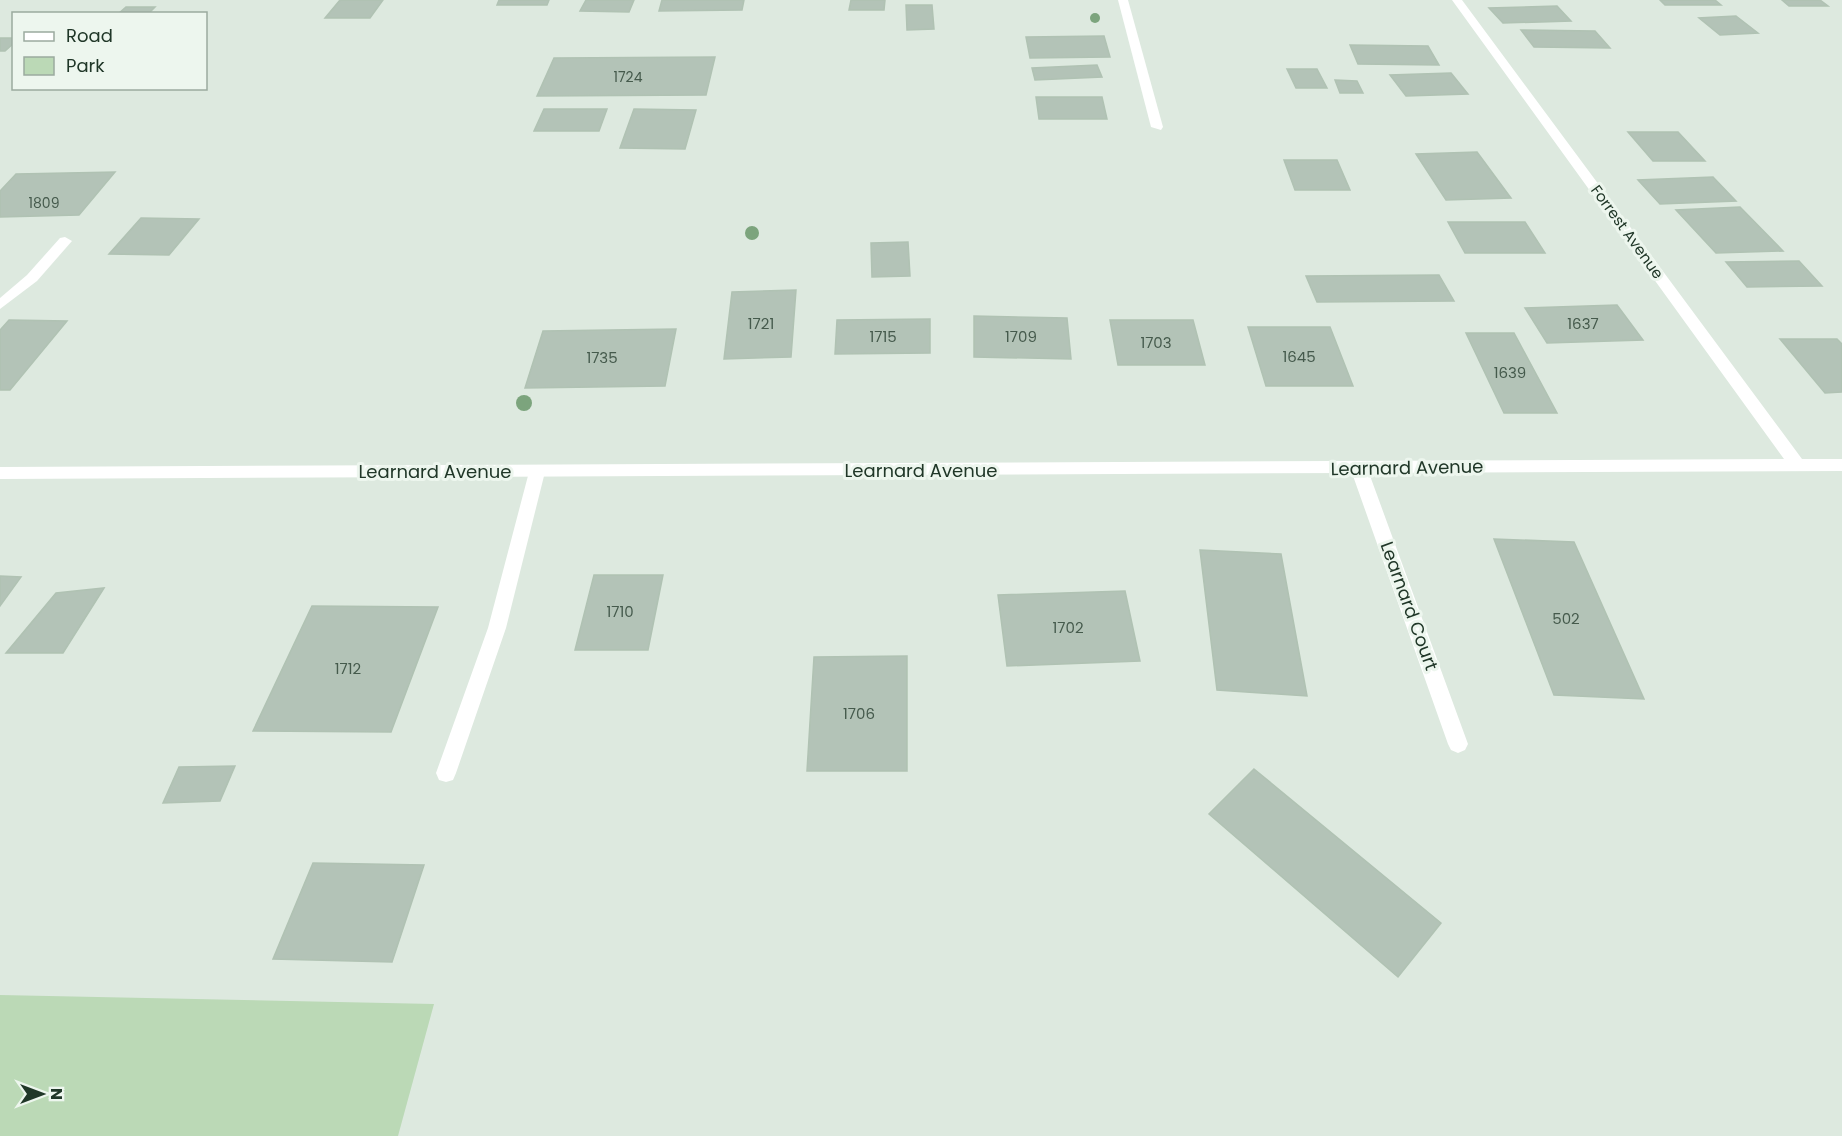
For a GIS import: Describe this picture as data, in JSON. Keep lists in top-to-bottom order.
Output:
{
  "streets": {
    "street": ["Forrest Avenue", "Learnard Avenue", "Learnard Court"]
  },
  "crossings": [
    ["Forrest Avenue", "Learnard Avenue"],
    ["Learnard Avenue", "Learnard Court"]
  ],
  "house_numbers": [
    "1724",
    "1809",
    "1721",
    "1637",
    "1715",
    "1709",
    "1703",
    "1645",
    "1735",
    "1639",
    "1710",
    "502",
    "1702",
    "1712",
    "1706"
  ],
  "legend": ["Road", "Park"],
  "north": "right"
}
